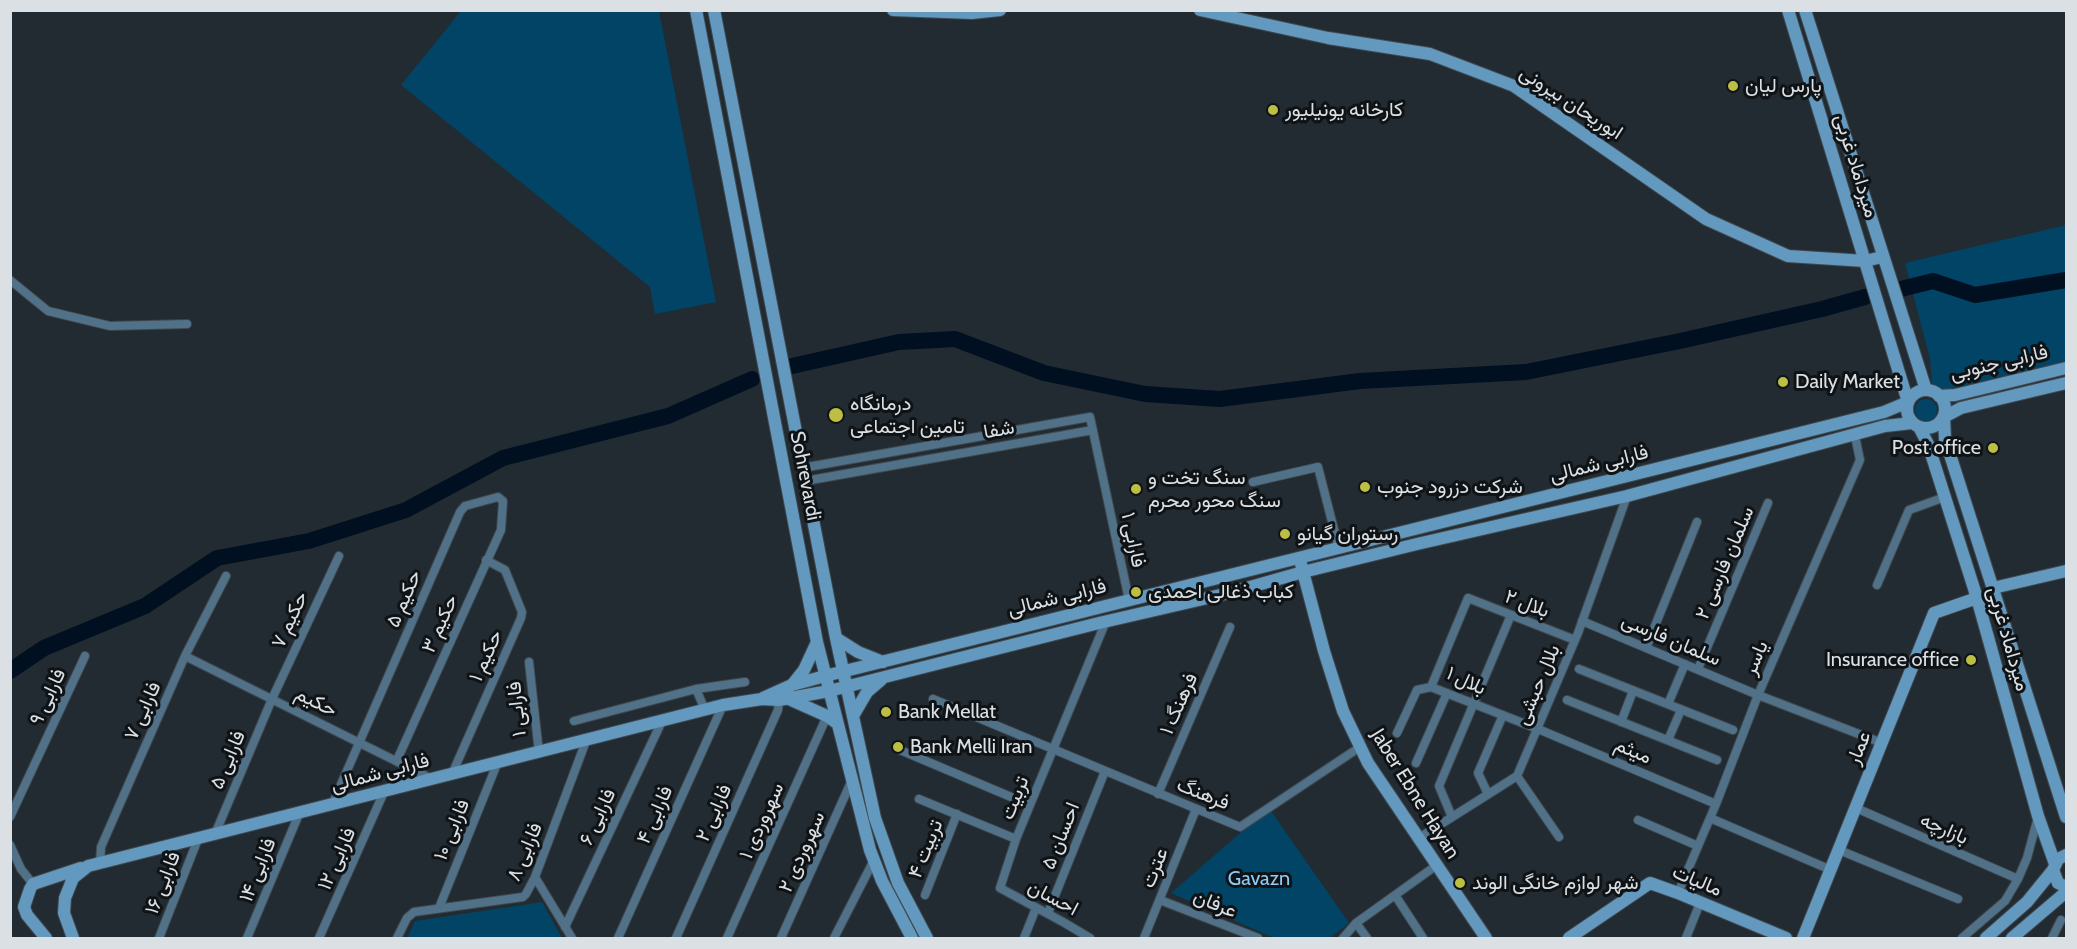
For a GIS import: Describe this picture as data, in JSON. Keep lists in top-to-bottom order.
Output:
{
  "streets": {
    "street": [
      "ابوریحان بیرونی",
      "میرداماد غربی",
      "فارابی جنوبی",
      "شفا",
      "فارابی شمالی",
      "Sohrevardi",
      "فارابی ۱",
      "سلمان فارسی ۲",
      "حکیم ۵",
      "بلال ۲",
      "حکیم ۷",
      "حکیم ۳",
      "سلمان فارسی",
      "حکیم ۱",
      "یاسر",
      "بلال ۱",
      "بلال حبشی",
      "فارابی ۹",
      "حکیم",
      "فرهنگ ۱",
      "فارابی ۷",
      "عمار",
      "میثم",
      "فارابی ۵",
      "فرهنگ",
      "Jaber Ebne Hayan",
      "تربیت",
      "فارابی ۲",
      "فارابی ۴",
      "فارابی ۶",
      "سهروردی ۱",
      "بازارچه",
      "فارابی ۱۰",
      "احسان ۵",
      "تربیت ۴",
      "فارابی ۸",
      "سهروردی ۲",
      "فارابی ۱۲",
      "عترت",
      "فارابی ۱۴",
      "مالیات",
      "فارابی ۱۶",
      "احسان",
      "عرفان"
    ]
  },
  "crossings": [
    ["ابوریحان بیرونی", "میرداماد غربی"],
    ["میرداماد غربی", "فارابی جنوبی"],
    ["میرداماد غربی", "فارابی شمالی"],
    ["میرداماد غربی", "عمار"],
    ["فارابی جنوبی", "فارابی شمالی"],
    ["شفا", "Sohrevardi"],
    ["شفا", "فارابی ۱"],
    ["فارابی شمالی", "Sohrevardi"],
    ["فارابی شمالی", "فارابی ۱"],
    ["فارابی شمالی", "حکیم ۵"],
    ["فارابی شمالی", "حکیم ۱"],
    ["فارابی شمالی", "یاسر"],
    ["فارابی شمالی", "بلال حبشی"],
    ["فارابی شمالی", "حکیم"],
    ["فارابی شمالی", "فارابی ۷"],
    ["فارابی شمالی", "فارابی ۵"],
    ["فارابی شمالی", "Jaber Ebne Hayan"],
    ["فارابی شمالی", "تربیت"],
    ["فارابی شمالی", "فارابی ۲"],
    ["فارابی شمالی", "فارابی ۴"],
    ["فارابی شمالی", "فارابی ۶"],
    ["فارابی شمالی", "فارابی ۱۰"],
    ["فارابی شمالی", "فارابی ۸"],
    ["فارابی شمالی", "فارابی ۱۲"],
    ["فارابی شمالی", "فارابی ۱۴"],
    ["فارابی شمالی", "فارابی ۱۶"],
    ["Sohrevardi", "سهروردی ۲"],
    ["سلمان فارسی ۲", "سلمان فارسی"],
    ["حکیم ۵", "حکیم ۳"],
    ["حکیم ۵", "حکیم"],
    ["بلال ۲", "بلال ۱"],
    ["بلال ۲", "بلال حبشی"],
    ["حکیم ۷", "حکیم"],
    ["حکیم ۷", "فارابی ۵"],
    ["حکیم ۳", "حکیم ۱"],
    ["حکیم ۳", "حکیم"],
    ["سلمان فارسی", "یاسر"],
    ["سلمان فارسی", "بلال حبشی"],
    ["سلمان فارسی", "عمار"],
    ["یاسر", "میثم"],
    ["یاسر", "مالیات"],
    ["بلال ۱", "بلال حبشی"],
    ["بلال ۱", "میثم"],
    ["بلال حبشی", "میثم"],
    ["حکیم", "فارابی ۷"],
    ["حکیم", "فارابی ۵"],
    ["فرهنگ ۱", "فرهنگ"],
    ["عمار", "بازارچه"],
    ["فرهنگ", "Jaber Ebne Hayan"],
    ["فرهنگ", "تربیت"],
    ["فرهنگ", "احسان ۵"],
    ["فرهنگ", "عترت"],
    ["تربیت", "احسان"],
    ["فارابی ۱۰", "فارابی ۸"],
    ["احسان ۵", "احسان"],
    ["عترت", "عرفان"]
  ],
  "parks": ["Gavazn"],
  "places": [
    "پارس لیان",
    "کارخانه یونیلیور",
    "Daily Market",
    "درمانگاه تامین اجتماعی",
    "Post office",
    "شرکت دزرود جنوب",
    "سنگ تخت و سنگ محور محرم",
    "رستوران گیانو",
    "کباب ذغالی احمدی",
    "Insurance office",
    "Bank Mellat",
    "Bank Melli Iran",
    "شهر لوازم خانگی الوند"
  ]
}
